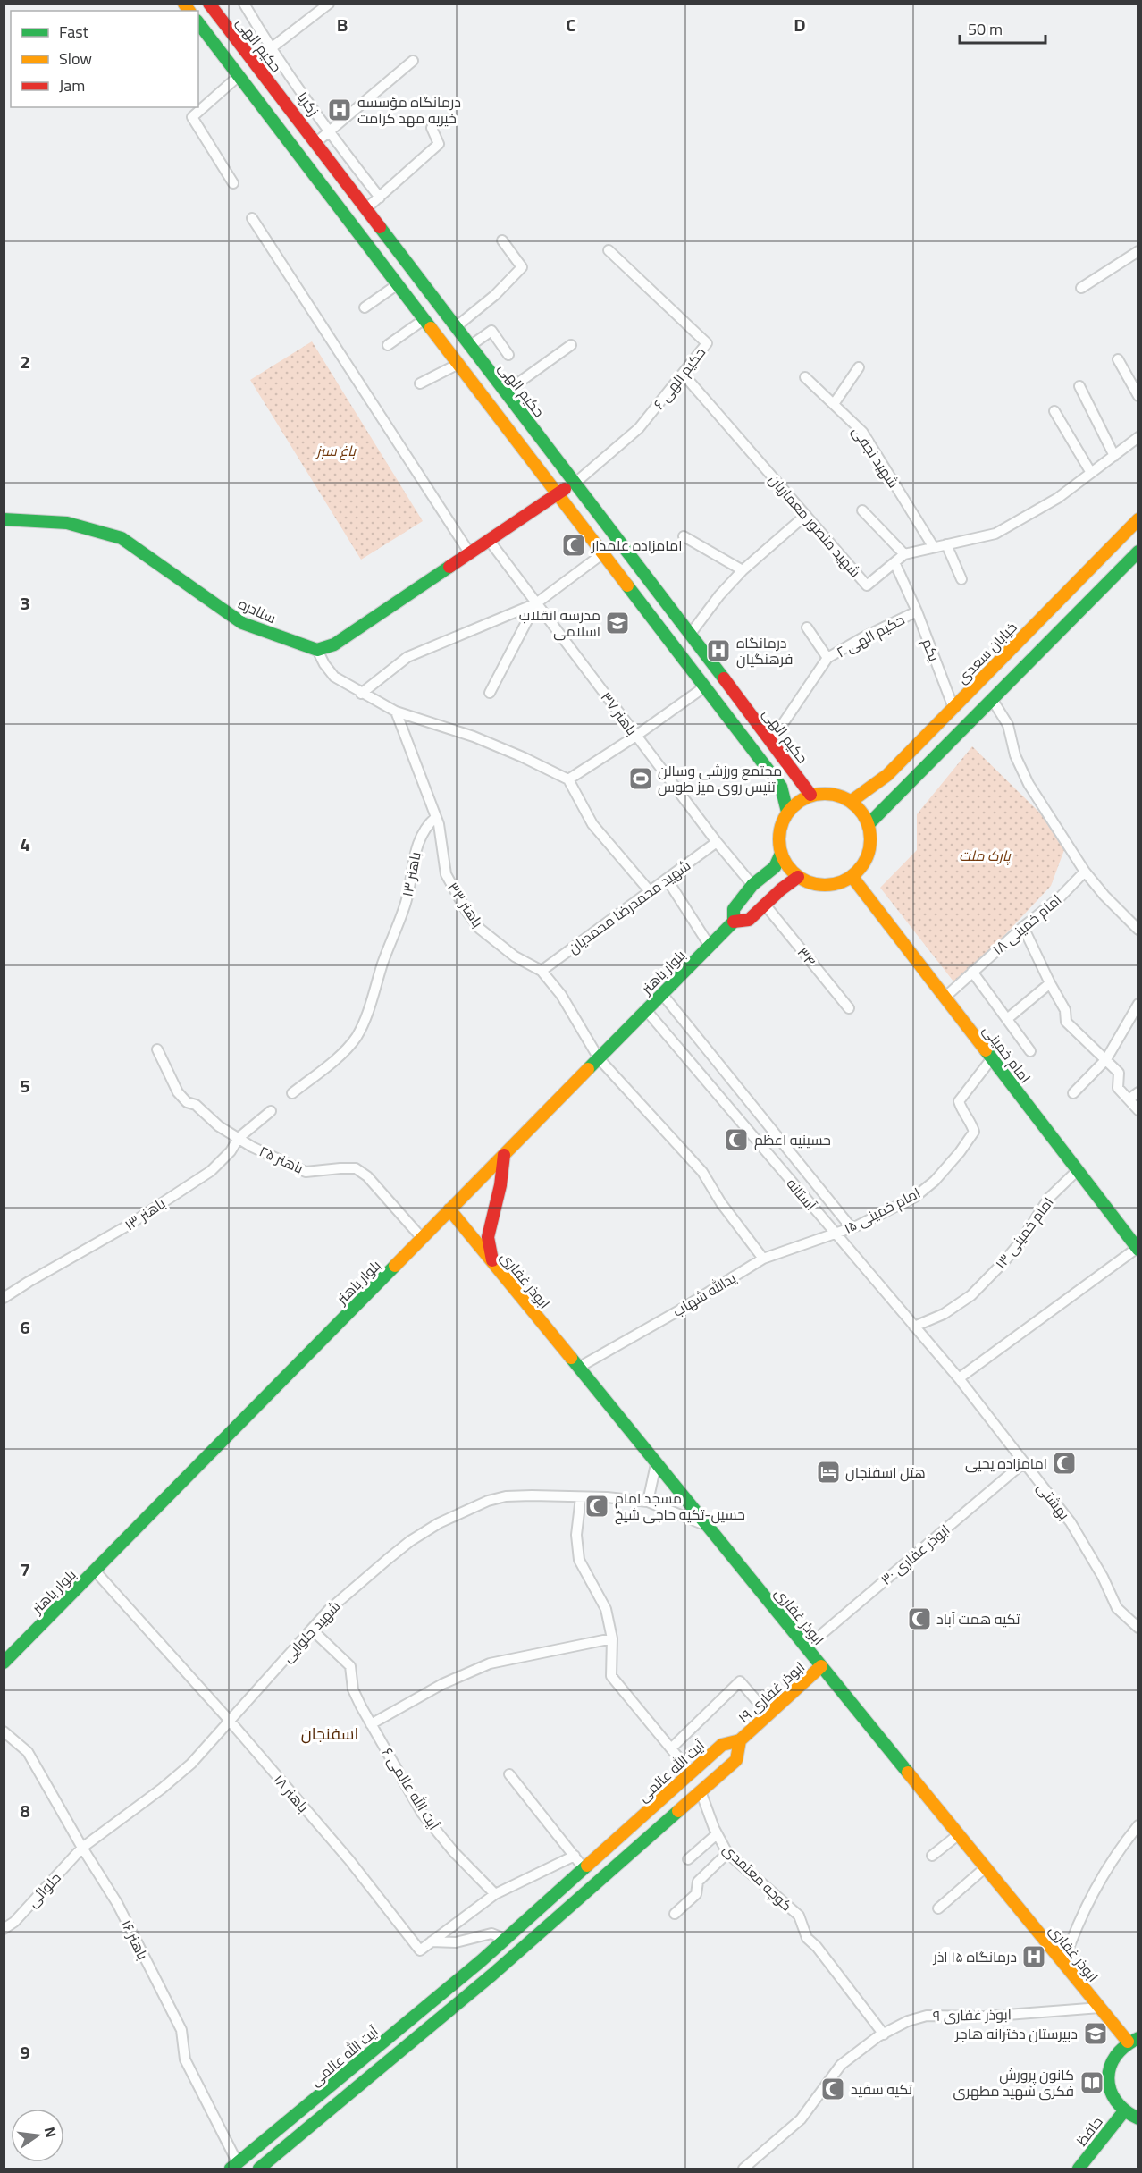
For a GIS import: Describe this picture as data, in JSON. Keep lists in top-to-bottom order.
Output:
{
  "streets": {
    "main road": [
      "حکیم الهی",
      "سنادره",
      "خیابان سعدی",
      "بلوار باهنر",
      "امام خمینی",
      "ابوذر غفاری",
      "ابوذر غفاری ۱۹",
      "آیت الله عالمی",
      "حافظ"
    ],
    "street": [
      "زکریا",
      "حکیم الهی ۶",
      "شهید نجفی",
      "شهید منصور معماریان",
      "حکیم الهی ۲",
      "یکم",
      "باهنر ۳۷",
      "باهنر ۱۳",
      "باهنر ۳۳",
      "شهید محمدرضا محمدیان",
      "امام خمینی ۱۸",
      "۳۴",
      "باهنر ۲۵",
      "آستانه",
      "امام خمینی ۱۵",
      "امام خمینی ۱۳",
      "یدالله شهاب",
      "بهشتی",
      "ابوذر غفاری ۳۰",
      "شهید حلوایی",
      "آیت الله عالمی ۶",
      "باهنر ۱۸",
      "کوچه معتمدی",
      "حلوائی",
      "باهنر ۱۶",
      "ابوذر غفاری ۹"
    ]
  },
  "crossings": [
    ["حکیم الهی", "حکیم الهی ۶"],
    ["حکیم الهی", "حکیم الهی ۲"],
    ["حکیم الهی", "خیابان سعدی"],
    ["حکیم الهی", "امام خمینی"],
    ["حکیم الهی ۶", "شهید منصور معماریان"],
    ["شهید نجفی", "شهید منصور معماریان"],
    ["شهید منصور معماریان", "یکم"],
    ["حکیم الهی ۲", "یکم"],
    ["یکم", "خیابان سعدی"],
    ["خیابان سعدی", "امام خمینی"],
    ["باهنر ۳۷", "شهید محمدرضا محمدیان"],
    ["باهنر ۱۳", "باهنر ۳۳"],
    ["باهنر ۱۳", "باهنر ۲۵"],
    ["باهنر ۳۳", "شهید محمدرضا محمدیان"],
    ["باهنر ۳۳", "بلوار باهنر"],
    ["باهنر ۳۳", "یدالله شهاب"],
    ["امام خمینی ۱۸", "امام خمینی"],
    ["بلوار باهنر", "باهنر ۲۵"],
    ["بلوار باهنر", "آستانه"],
    ["بلوار باهنر", "ابوذر غفاری"],
    ["بلوار باهنر", "باهنر ۱۸"],
    ["امام خمینی", "امام خمینی ۱۵"],
    ["امام خمینی", "امام خمینی ۱۳"],
    ["آستانه", "امام خمینی ۱۵"],
    ["آستانه", "امام خمینی ۱۳"],
    ["آستانه", "یدالله شهاب"],
    ["آستانه", "بهشتی"],
    ["امام خمینی ۱۵", "یدالله شهاب"],
    ["ابوذر غفاری", "یدالله شهاب"],
    ["ابوذر غفاری", "ابوذر غفاری ۳۰"],
    ["ابوذر غفاری", "شهید حلوایی"],
    ["ابوذر غفاری", "ابوذر غفاری ۱۹"],
    ["ابوذر غفاری", "ابوذر غفاری ۹"],
    ["بهشتی", "ابوذر غفاری ۳۰"],
    ["شهید حلوایی", "آیت الله عالمی ۶"],
    ["شهید حلوایی", "باهنر ۱۸"],
    ["شهید حلوایی", "حلوائی"],
    ["شهید حلوایی", "باهنر ۱۶"],
    ["ابوذر غفاری ۱۹", "آیت الله عالمی"],
    ["آیت الله عالمی", "باهنر ۱۶"],
    ["کوچه معتمدی", "ابوذر غفاری ۹"],
    ["حلوائی", "باهنر ۱۶"]
  ],
  "districts": ["اسفنجان"],
  "parks": ["باغ سبز", "پارک ملت"],
  "places": {
    "hospital": ["درمانگاه مؤسسه خیریه مهد کرامت", "درمانگاه فرهنگیان", "درمانگاه ۱۵ آذر"],
    "mosque": [
      "امامزاده علمدار",
      "حسینیه اعظم",
      "امامزاده یحیی",
      "مسجد امام حسین-تکیه حاجی شیخ",
      "تکیه همت آباد",
      "تکیه سفید"
    ],
    "school or university": ["مدرسه انقلاب اسلامی", "دبیرستان دخترانه هاجر"],
    "sports": ["مجتمع ورزشی وسالن تنیس روی میز طوس"],
    "hotel": ["هتل اسفنجان"],
    "library": ["کانون پرورش فکری شهید مطهری"]
  },
  "legend": ["Fast", "Slow", "Jam"],
  "scale_bar": "50 m",
  "north": "right",
  "grid": {
    "columns": ["B", "C", "D"],
    "rows": [
      "2",
      "3",
      "4",
      "5",
      "6",
      "7",
      "8",
      "9"
    ]
  }
}
